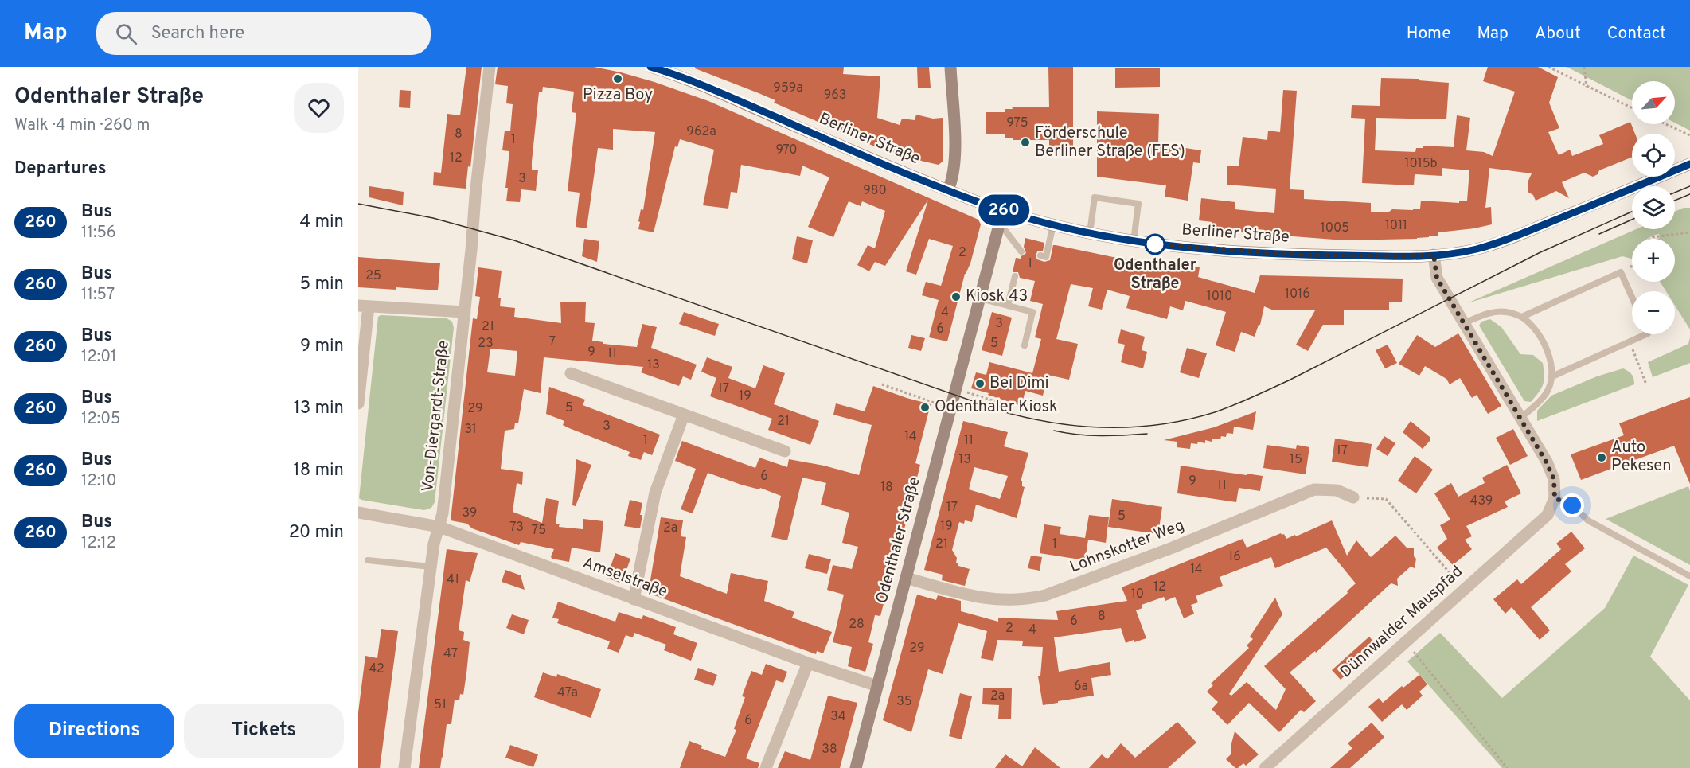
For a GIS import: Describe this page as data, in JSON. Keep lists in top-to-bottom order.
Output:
{
  "streets": {
    "main road": ["Berliner Straße", "Odenthaler Straße"],
    "street": [
      "Von-Diergardt-Straße",
      "Lohnskotter Weg",
      "Amselstraße",
      "Dünnwalder Mauspfad"
    ]
  },
  "crossings": [
    ["Berliner Straße", "Odenthaler Straße"],
    ["Von-Diergardt-Straße", "Amselstraße"],
    ["Odenthaler Straße", "Lohnskotter Weg"],
    ["Odenthaler Straße", "Amselstraße"]
  ],
  "places": [
    "Pizza Boy",
    "Förderschule Berliner Straße (FES)",
    "Odenthaler Straße",
    "Kiosk 43",
    "Bei Dimi",
    "Odenthaler Kiosk",
    "Auto Pekesen"
  ],
  "lines": ["bus line 260"],
  "house_numbers": [
    "959a",
    "963",
    "975",
    "962a",
    "8",
    "1",
    "970",
    "12",
    "1015b",
    "3",
    "980",
    "1011",
    "1005",
    "2",
    "1",
    "25",
    "1016",
    "1010",
    "4",
    "3",
    "21",
    "6",
    "7",
    "23",
    "5",
    "9",
    "11",
    "13",
    "17",
    "19",
    "5",
    "29",
    "21",
    "3",
    "31",
    "14",
    "1",
    "11",
    "17",
    "13",
    "15",
    "6",
    "9",
    "11",
    "18",
    "439",
    "17",
    "39",
    "5",
    "19",
    "73",
    "2a",
    "75",
    "21",
    "1",
    "16",
    "14",
    "41",
    "12",
    "10",
    "8",
    "6",
    "28",
    "2",
    "4",
    "29",
    "47",
    "42",
    "6a",
    "47a",
    "2a",
    "35",
    "51",
    "34",
    "6",
    "38"
  ],
  "north": "top right",
  "page": {
    "header": "Map",
    "search": "Search here",
    "nav": [
      "Home",
      "Map",
      "About",
      "Contact"
    ],
    "heading": [
      ["Odenthaler Straße", "Walk · 4 min · 260 m"],
      "Departures"
    ],
    "on_map": "260",
    "map_buttons": ["+", "−"],
    "list": [
      {
        "mark": "260",
        "name": "Bus",
        "note": "11:56",
        "value": "4 min"
      },
      {
        "mark": "260",
        "name": "Bus",
        "note": "11:57",
        "value": "5 min"
      },
      {
        "mark": "260",
        "name": "Bus",
        "note": "12:01",
        "value": "9 min"
      },
      {
        "mark": "260",
        "name": "Bus",
        "note": "12:05",
        "value": "13 min"
      },
      {
        "mark": "260",
        "name": "Bus",
        "note": "12:10",
        "value": "18 min"
      },
      {
        "mark": "260",
        "name": "Bus",
        "note": "12:12",
        "value": "20 min"
      }
    ],
    "buttons": ["Directions", "Tickets"]
  }
}
